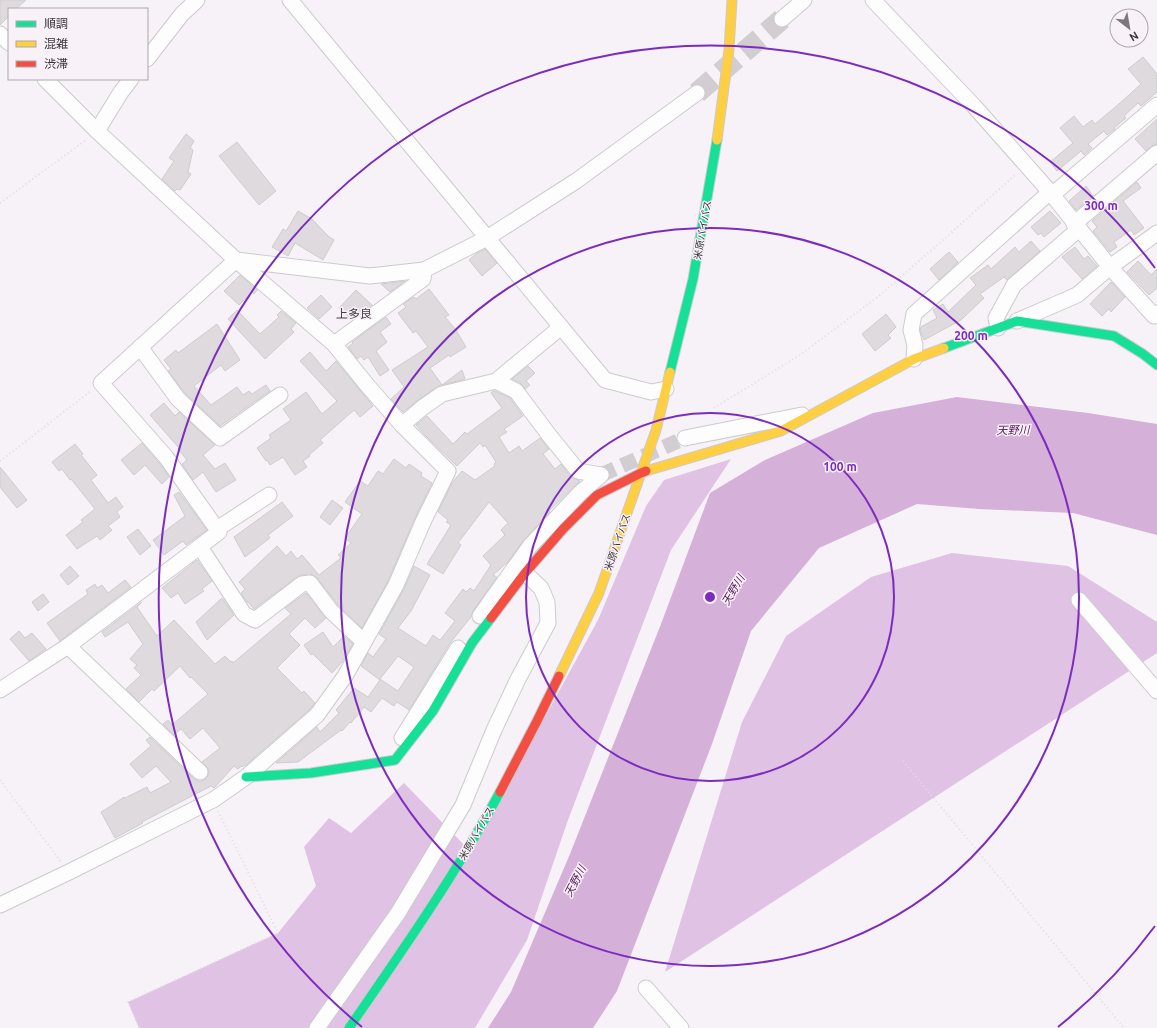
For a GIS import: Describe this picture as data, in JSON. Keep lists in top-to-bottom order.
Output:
{
  "streets": {
    "main road": ["米原バイパス"]
  },
  "districts": ["上多良"],
  "water": ["天野川"],
  "legend": ["順調", "混雑", "渋滞"],
  "north": "bottom right",
  "rings": ["300 m", "200 m", "100 m"]
}
